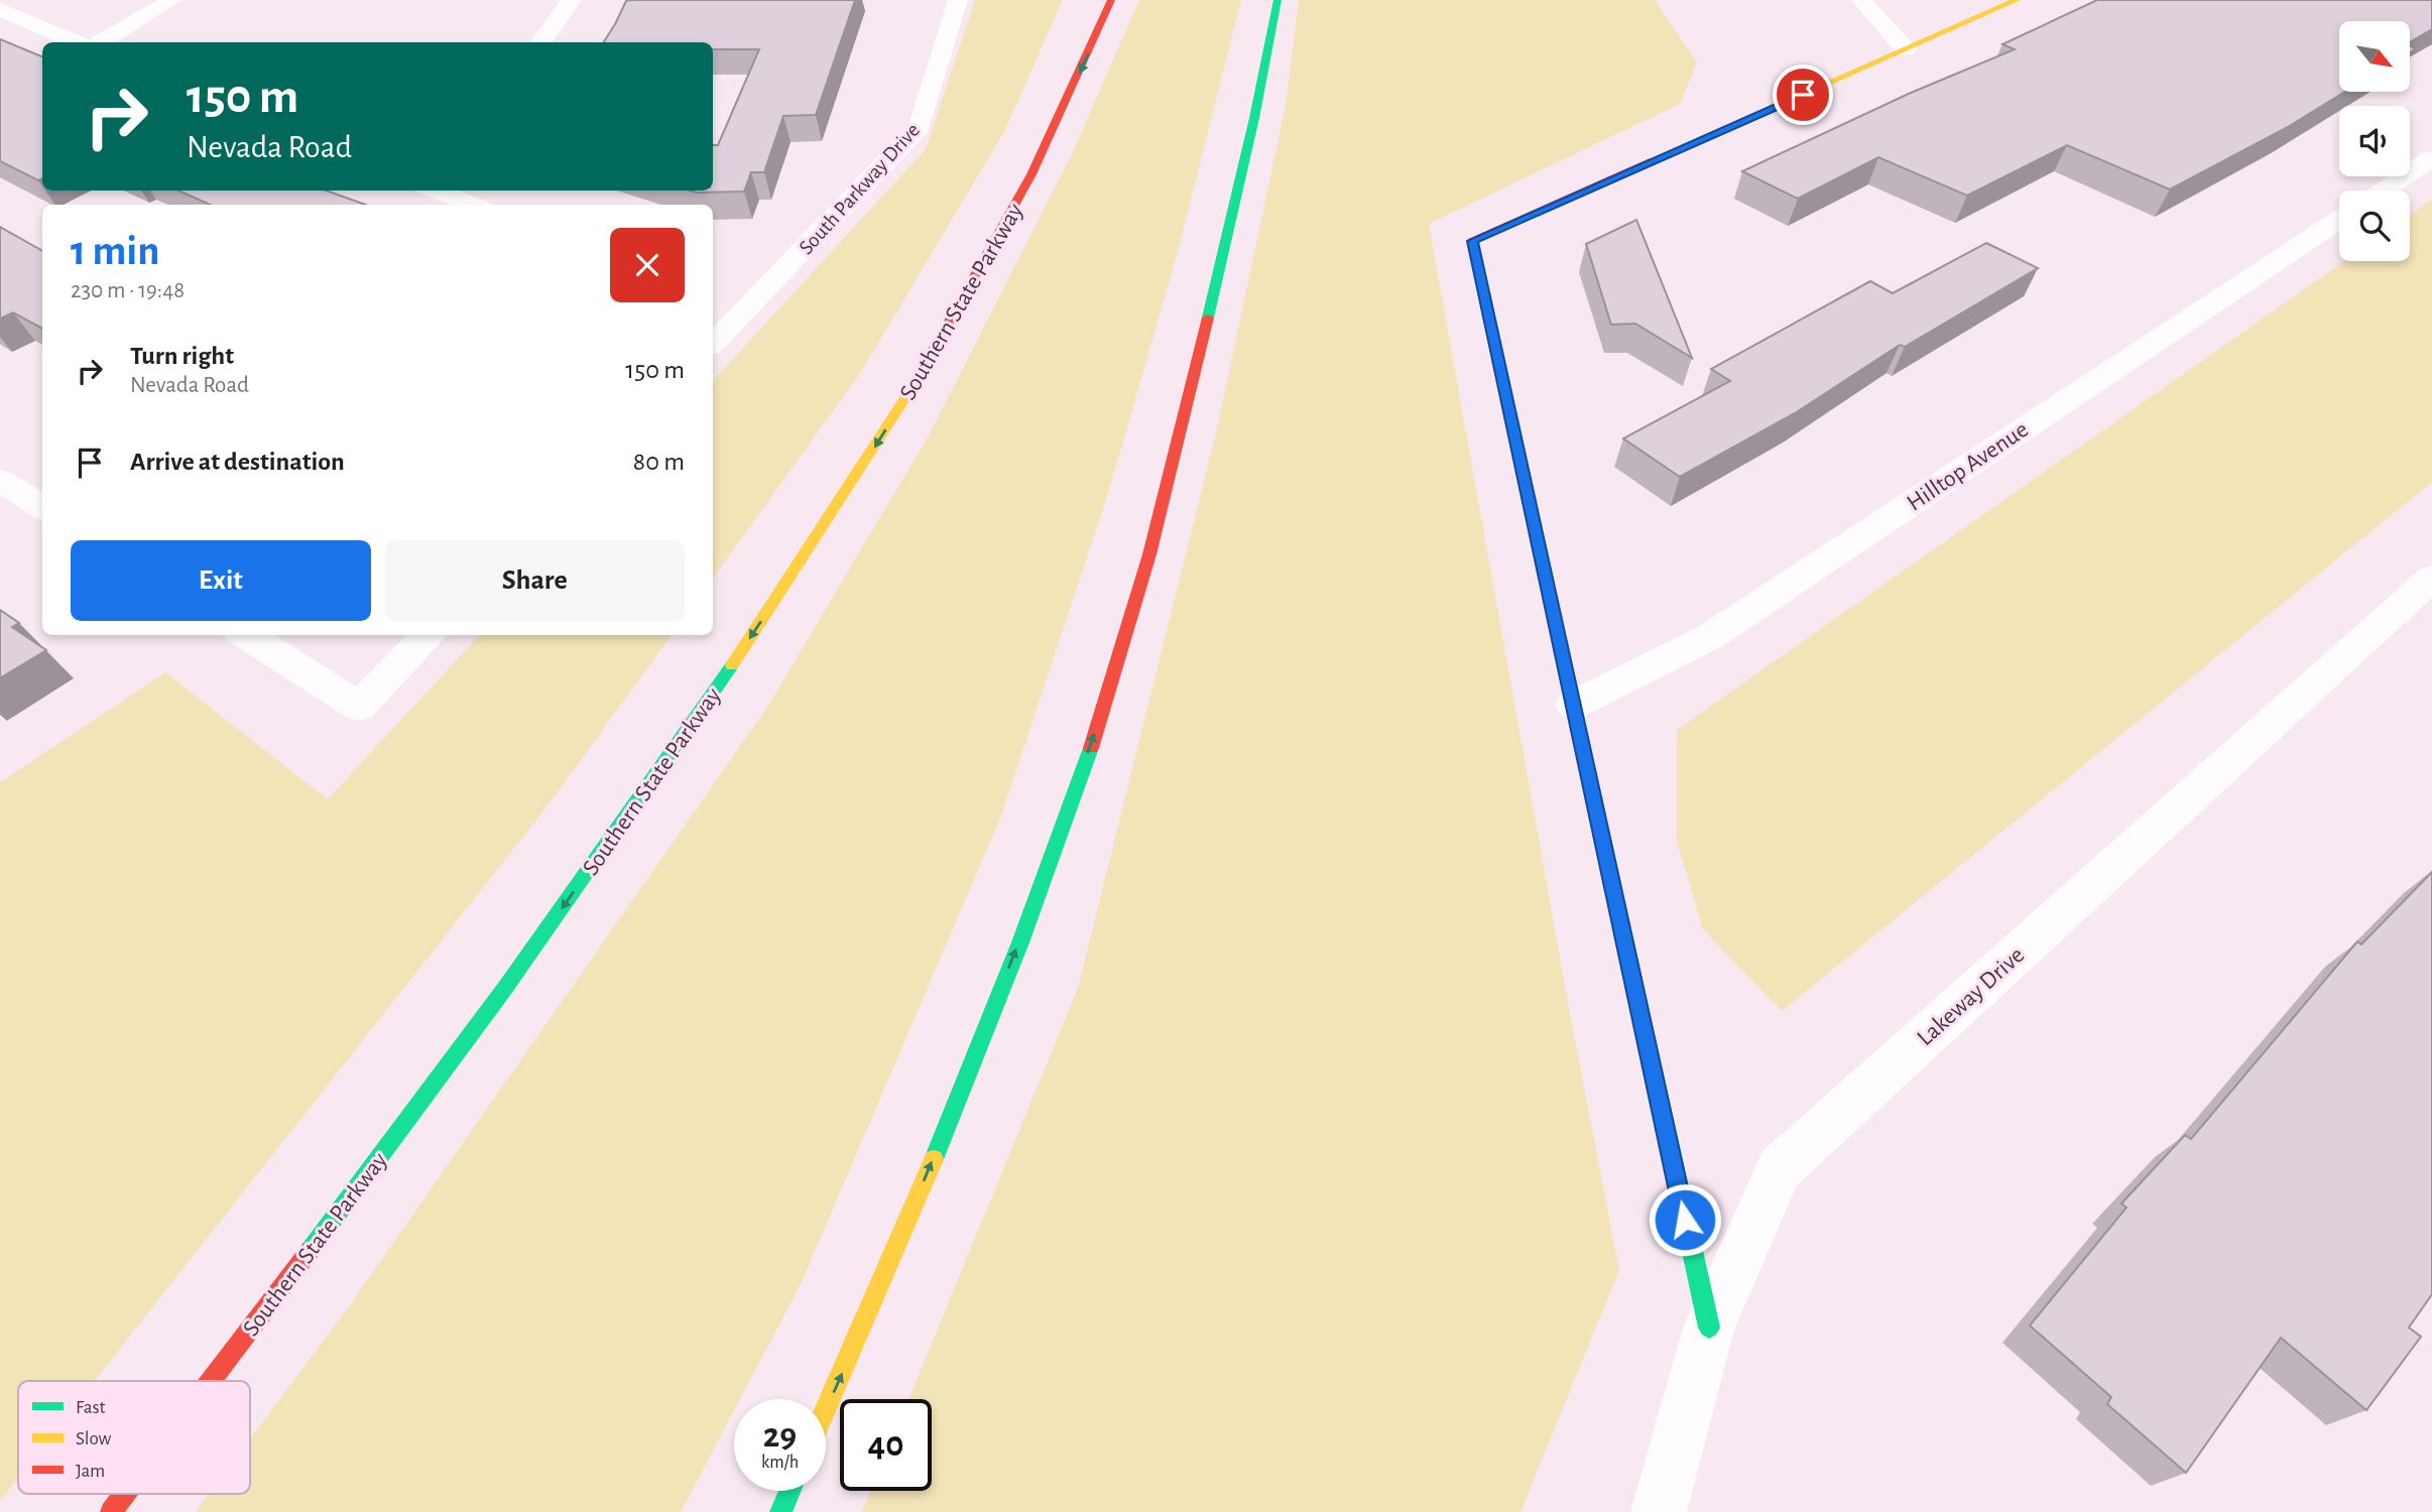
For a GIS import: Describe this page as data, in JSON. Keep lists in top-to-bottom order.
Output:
{
  "streets": {
    "main road": ["Southern State Parkway"],
    "street": ["South Parkway Drive", "Hilltop Avenue", "Lakeway Drive"]
  },
  "one_way": ["Southern State Parkway"],
  "legend": ["Fast", "Slow", "Jam"],
  "north": "bottom right",
  "page": {
    "turn": ["150 m", "Nevada Road"],
    "heading": ["1 min", "230 m · 19:48"],
    "list": [
      {
        "name": "Turn right",
        "note": "Nevada Road",
        "value": "150 m"
      },
      {
        "name": "Arrive at destination",
        "value": "80 m"
      }
    ],
    "buttons": ["Exit", "Share"],
    "speed": "29 km/h",
    "limit": "40"
  }
}
